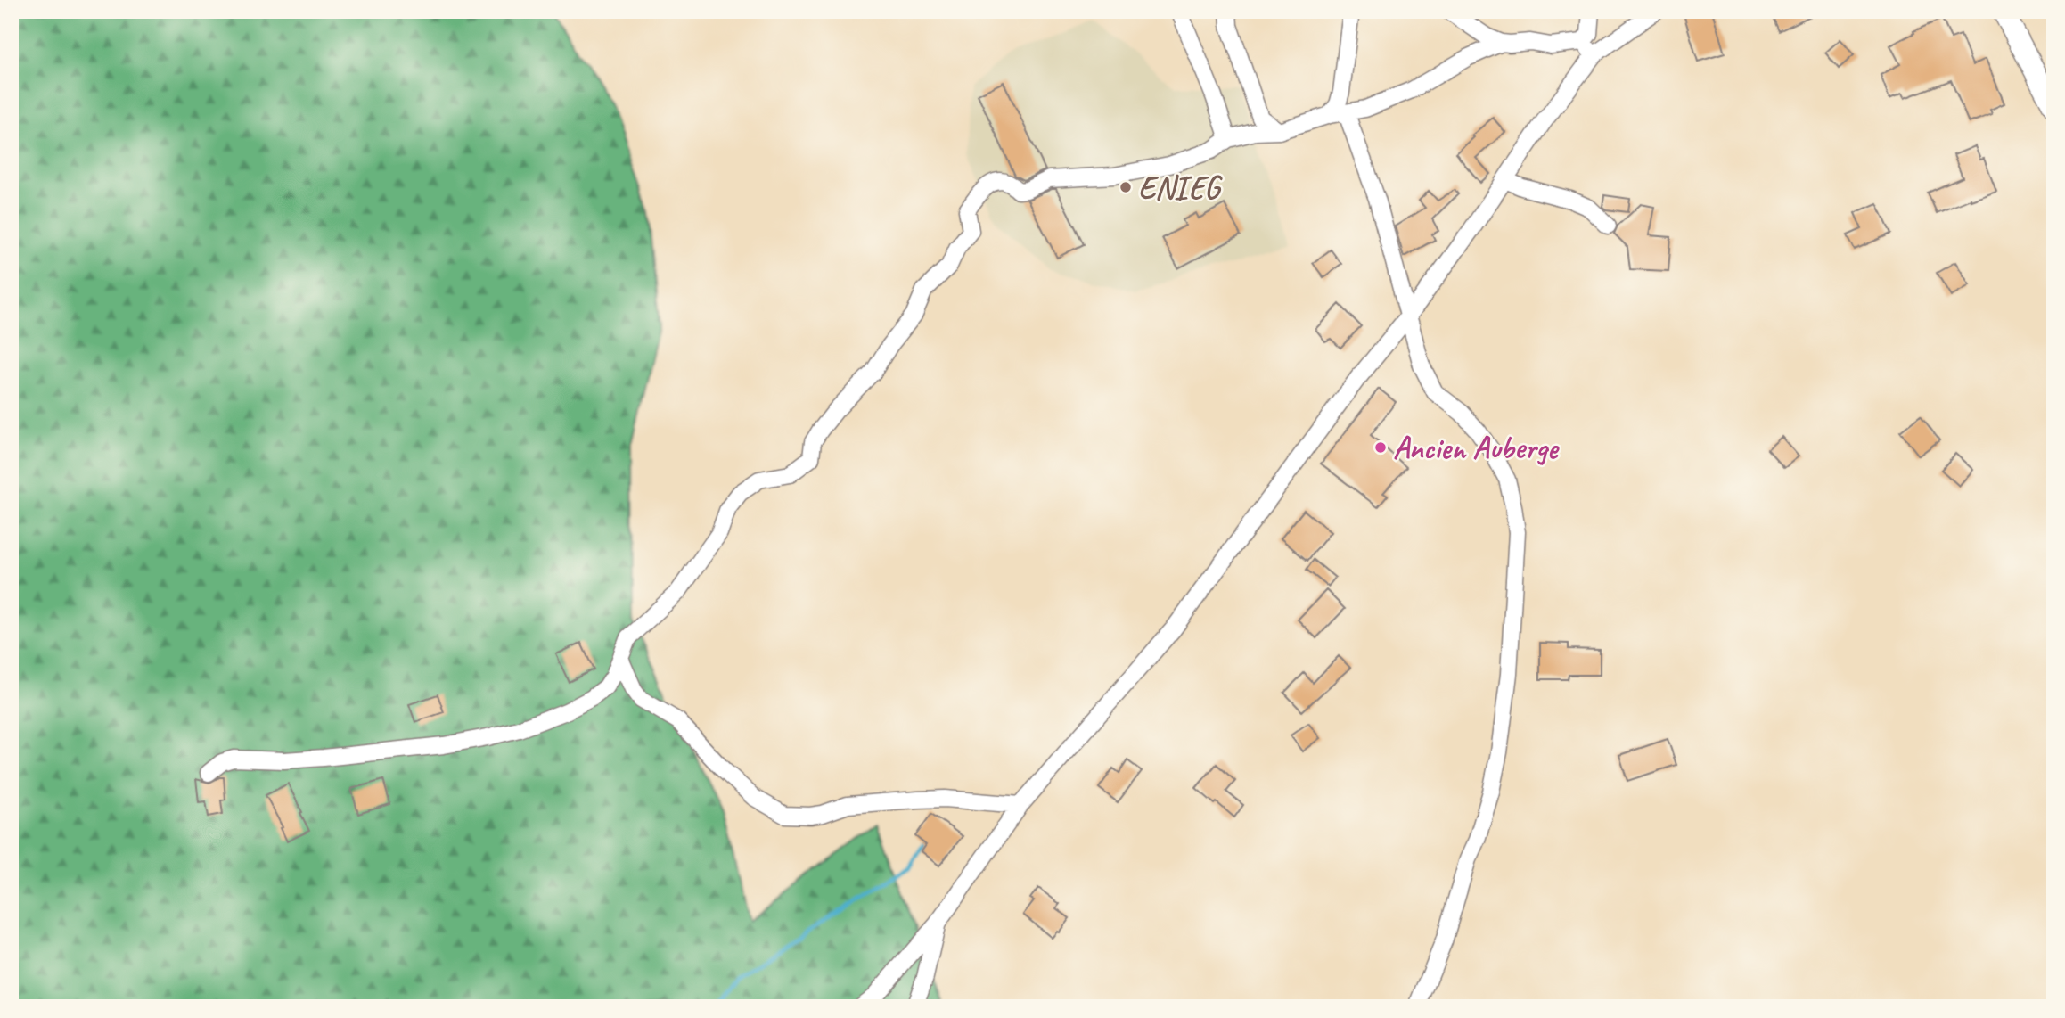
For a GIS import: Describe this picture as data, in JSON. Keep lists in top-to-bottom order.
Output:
{
  "places": ["ENIEG", "Ancien Auberge"]
}
